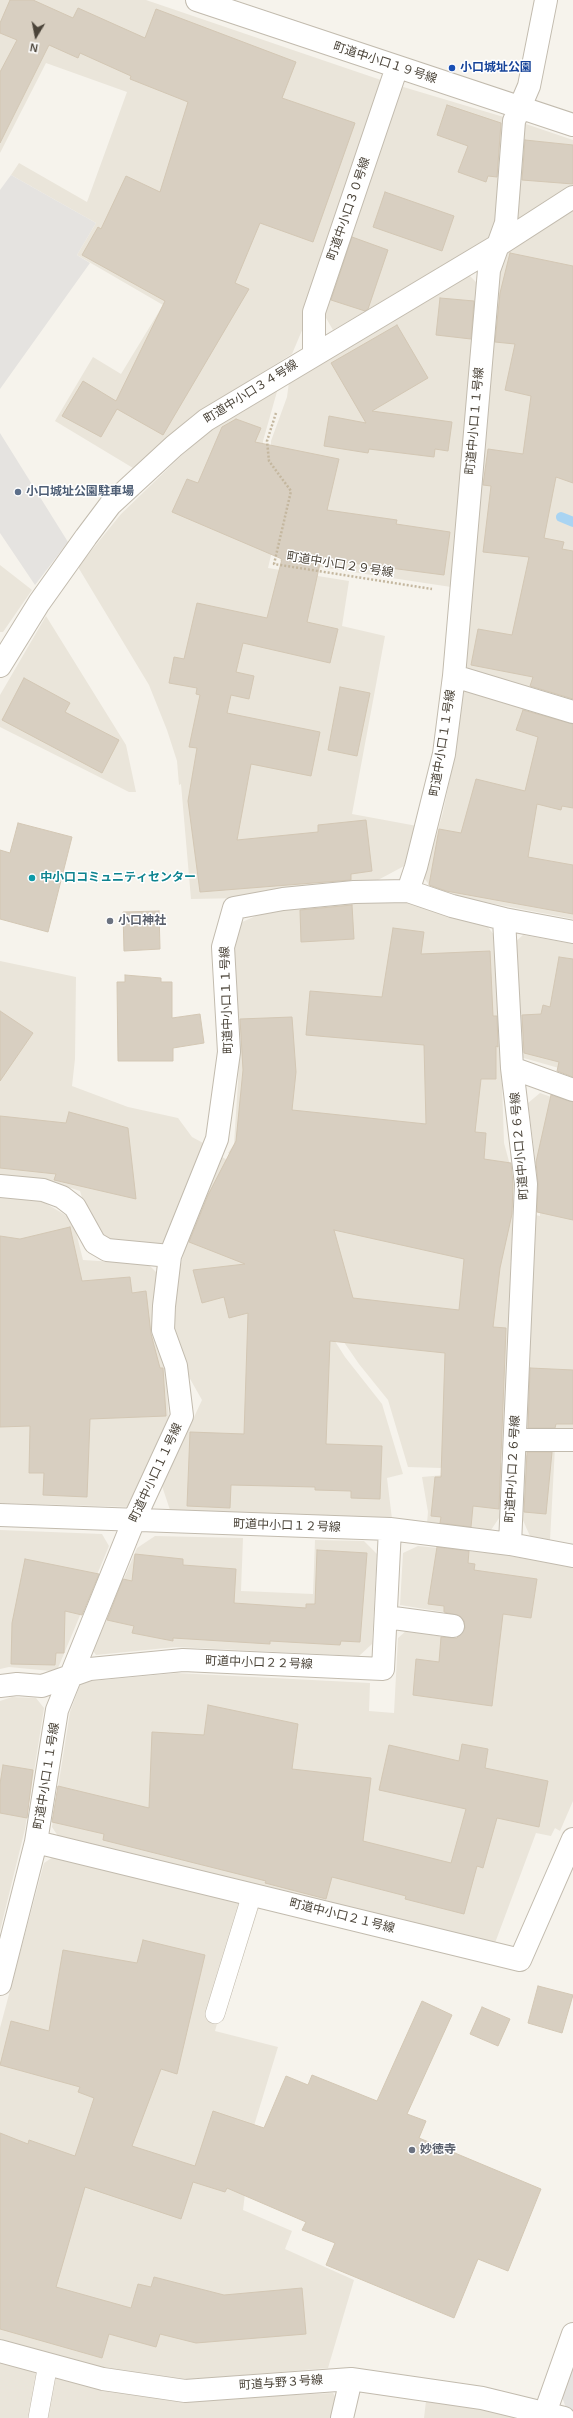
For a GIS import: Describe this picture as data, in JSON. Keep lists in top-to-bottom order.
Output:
{
  "streets": {
    "street": [
      "町道中小口１９号線",
      "町道中小口３０号線",
      "町道中小口３４号線",
      "町道中小口１１号線",
      "町道中小口２６号線",
      "町道中小口１２号線",
      "町道中小口２２号線",
      "町道中小口２１号線",
      "町道与野３号線"
    ],
    "path": ["町道中小口２９号線"]
  },
  "crossings": [
    ["町道中小口１９号線", "町道中小口３０号線"],
    ["町道中小口１９号線", "町道中小口１１号線"],
    ["町道中小口３０号線", "町道中小口３４号線"],
    ["町道中小口３４号線", "町道中小口１１号線"],
    ["町道中小口３４号線", "町道中小口２９号線"],
    ["町道中小口１１号線", "町道中小口２９号線"],
    ["町道中小口１１号線", "町道中小口１２号線"],
    ["町道中小口１１号線", "町道中小口２２号線"],
    ["町道中小口１１号線", "町道中小口２１号線"],
    ["町道中小口２６号線", "町道中小口１２号線"],
    ["町道中小口１２号線", "町道中小口２２号線"]
  ],
  "places": [
    "小口城址公園",
    "小口城址公園駐車場",
    "中小口コミュニティセンター",
    "小口神社",
    "妙徳寺"
  ],
  "north": "bottom"
}
